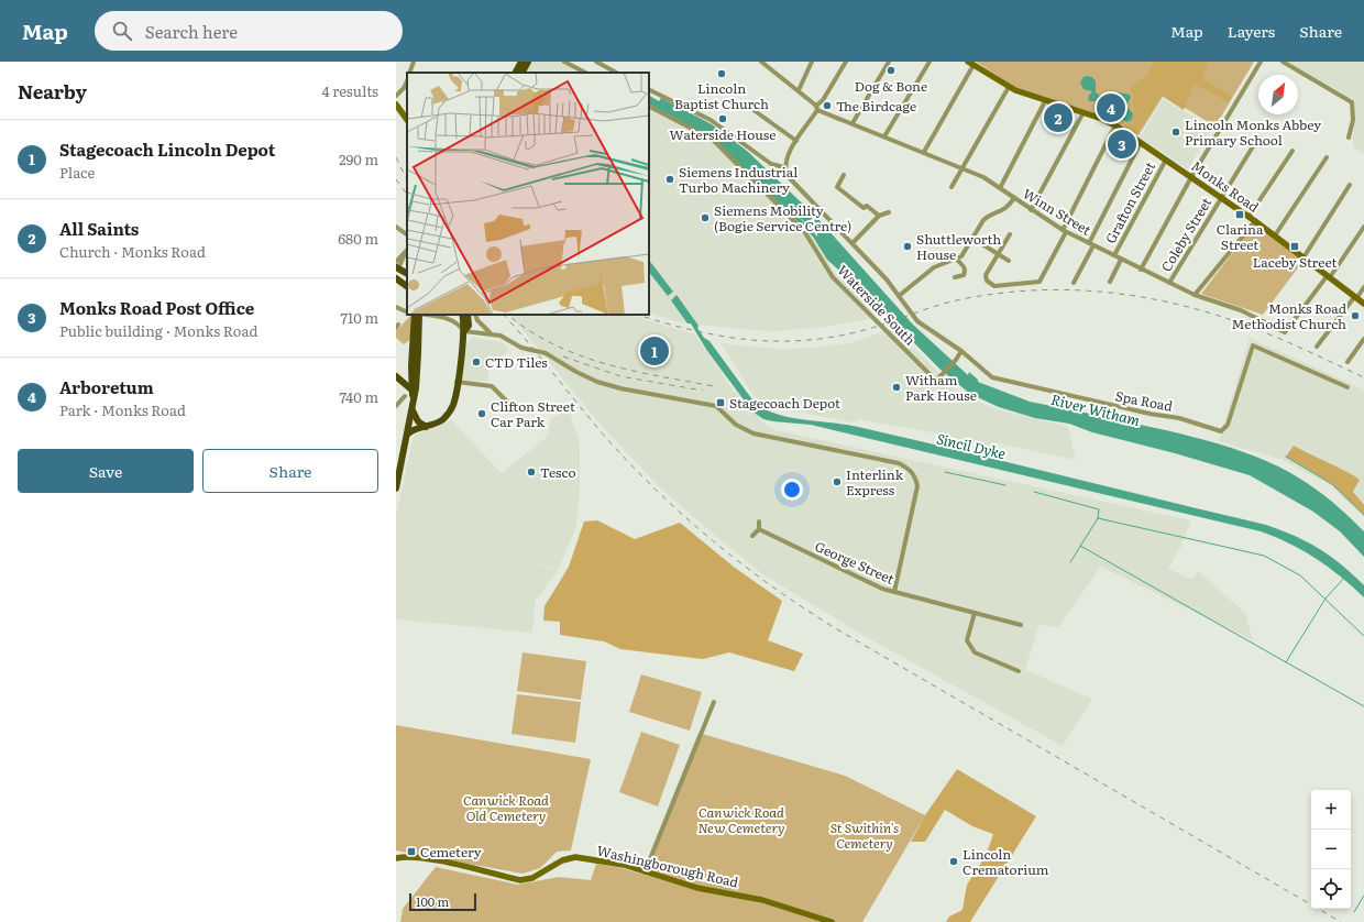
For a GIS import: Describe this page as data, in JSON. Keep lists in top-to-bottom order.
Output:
{
  "streets": {
    "main road": ["Monks Road", "Washingborough Road"],
    "street": [
      "Grafton Street",
      "Winn Street",
      "Coleby Street",
      "Waterside South",
      "Spa Road",
      "George Street"
    ]
  },
  "crossings": [
    ["Monks Road", "Grafton Street"],
    ["Monks Road", "Winn Street"],
    ["Monks Road", "Coleby Street"],
    ["Grafton Street", "Winn Street"],
    ["Winn Street", "Coleby Street"],
    ["Waterside South", "Spa Road"]
  ],
  "water": ["River Witham", "Sincil Dyke"],
  "parks": ["Canwick Road Old Cemetery", "Canwick Road New Cemetery", "St Swithin's Cemetery"],
  "places": {
    "other": [
      "Dog & Bone",
      "Lincoln Baptist Church",
      "The Birdcage",
      "Waterside House",
      "Lincoln Monks Abbey Primary School",
      "Siemens Industrial Turbo Machinery",
      "Siemens Mobility (Bogie Service Centre)",
      "Shuttleworth House",
      "Monks Road Methodist Church",
      "CTD Tiles",
      "Witham Park House",
      "Clifton Street Car Park",
      "Tesco",
      "Interlink Express",
      "Lincoln Crematorium"
    ],
    "transit": [
      "Clarina Street",
      "Laceby Street",
      "Stagecoach Depot",
      "Cemetery"
    ]
  },
  "scale_bar": "100 m",
  "north": "top right",
  "page": {
    "header": "Map",
    "search": "Search here",
    "nav": ["Map", "Layers", "Share"],
    "heading": ["Nearby", "4 results"],
    "pins": [
      "4",
      "2",
      "3",
      "1"
    ],
    "list": [
      {
        "mark": "1",
        "name": "Stagecoach Lincoln Depot",
        "note": "Place",
        "value": "290 m"
      },
      {
        "mark": "2",
        "name": "All Saints",
        "note": "Church · Monks Road",
        "value": "680 m"
      },
      {
        "mark": "3",
        "name": "Monks Road Post Office",
        "note": "Public building · Monks Road",
        "value": "710 m"
      },
      {
        "mark": "4",
        "name": "Arboretum",
        "note": "Park · Monks Road",
        "value": "740 m"
      }
    ],
    "buttons": ["Save", "Share"],
    "map_buttons": ["+", "−"],
    "scale": "100 m"
  }
}
